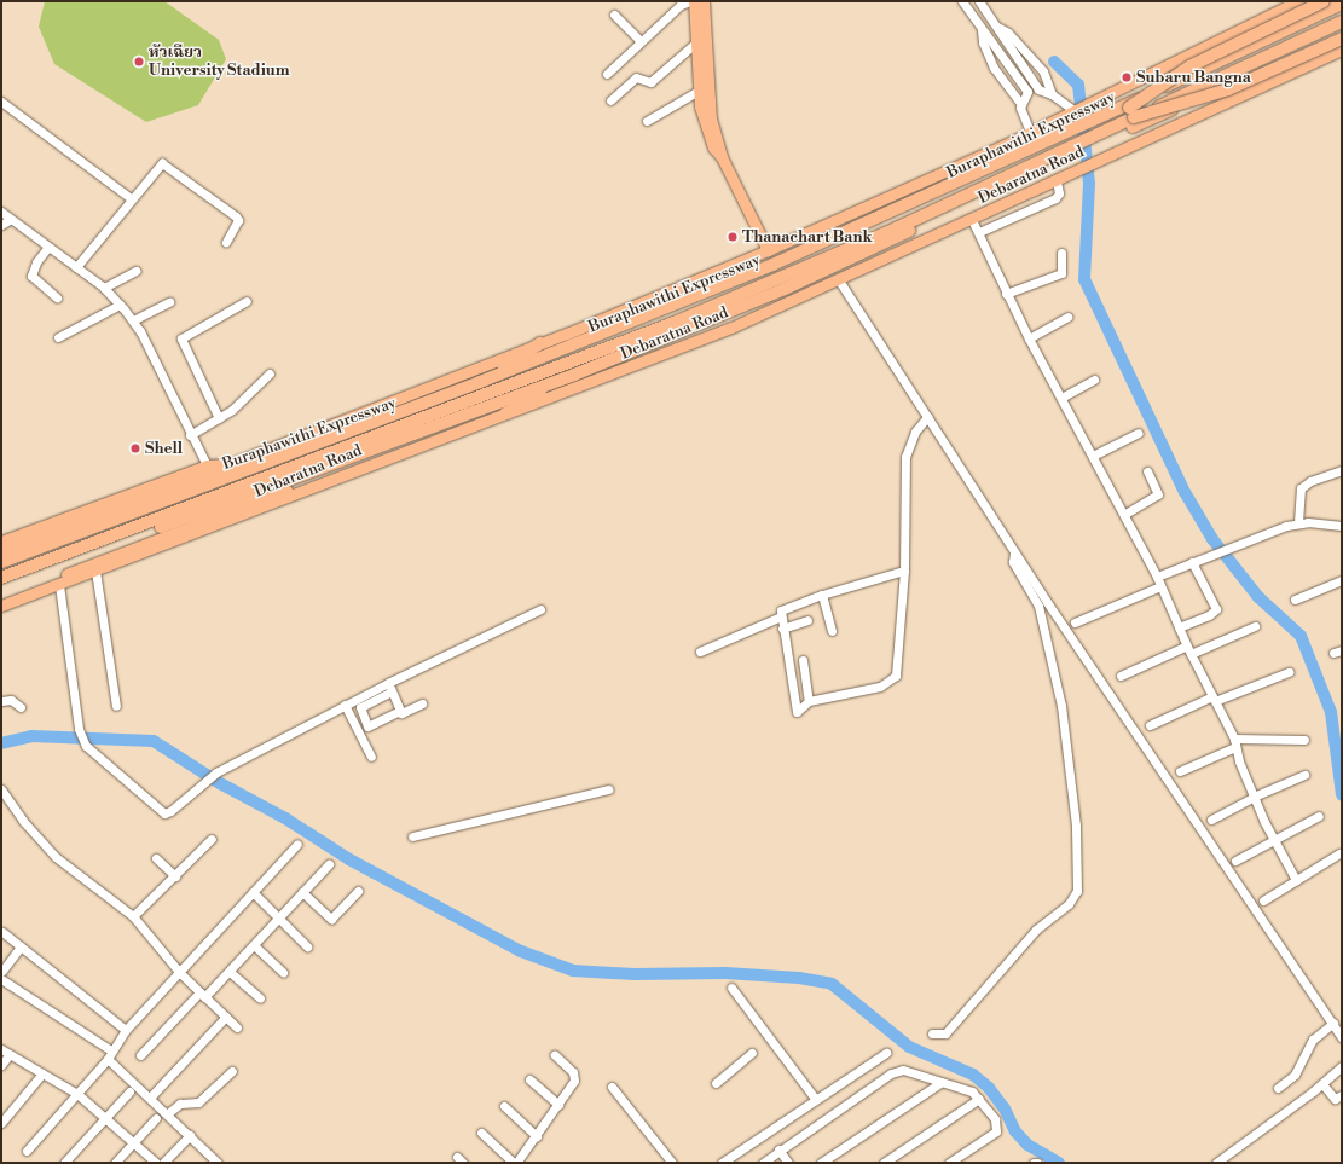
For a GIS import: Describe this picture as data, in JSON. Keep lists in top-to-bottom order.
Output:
{
  "streets": {
    "highway": ["Buraphawithi Expressway", "Debaratna Road"]
  },
  "places": [
    "หัวเฉียว University Stadium",
    "Subaru Bangna",
    "Thanachart Bank",
    "Shell"
  ]
}
